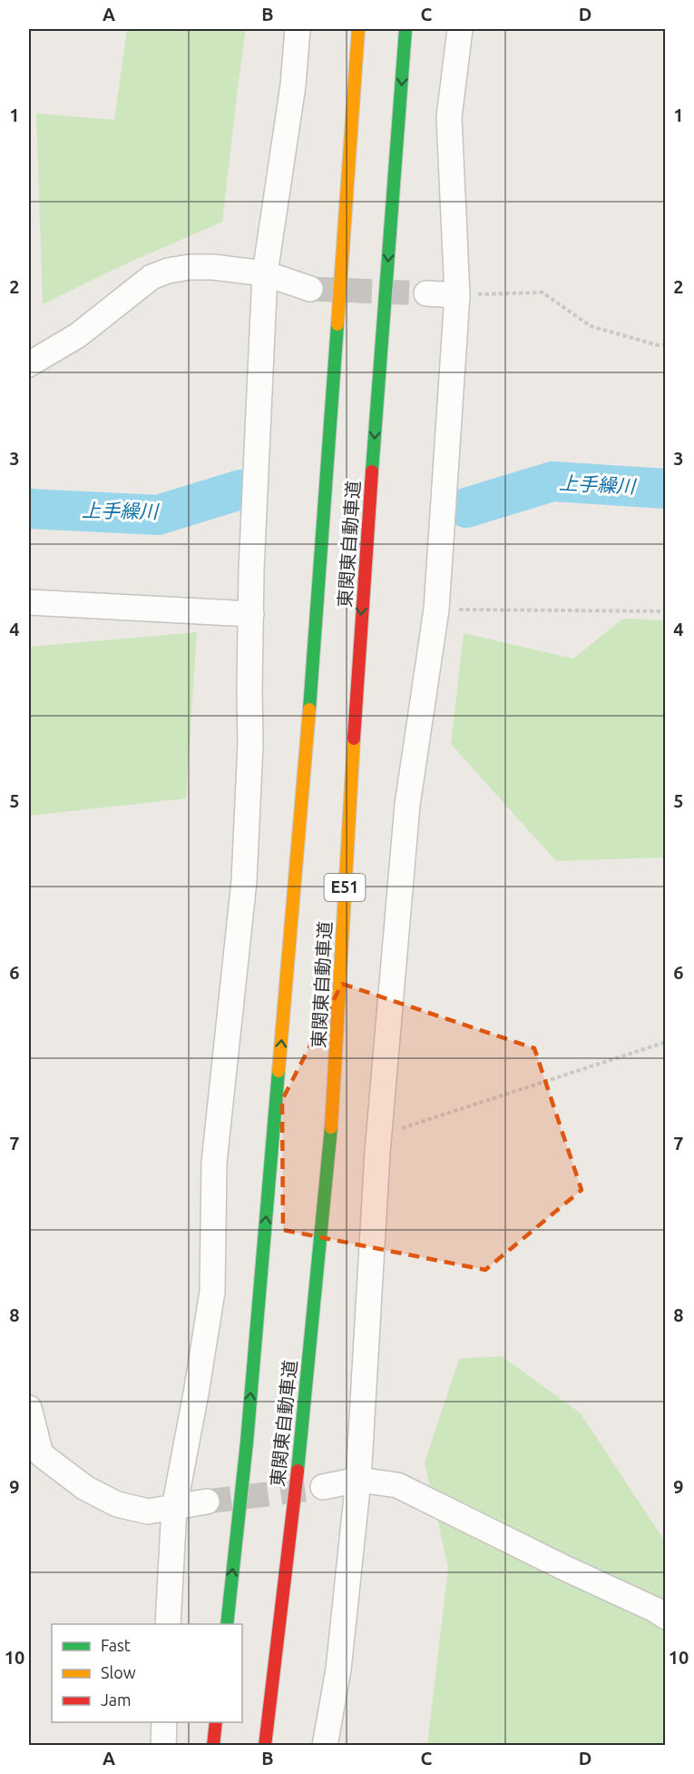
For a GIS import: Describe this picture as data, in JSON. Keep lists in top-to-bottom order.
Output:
{
  "streets": {
    "highway": ["東関東自動車道", "E51"]
  },
  "water": ["上手繰川"],
  "legend": ["Fast", "Slow", "Jam"],
  "grid": {
    "columns": [
      "A",
      "B",
      "C",
      "D"
    ],
    "rows": [
      "1",
      "2",
      "3",
      "4",
      "5",
      "6",
      "7",
      "8",
      "9",
      "10"
    ]
  }
}
